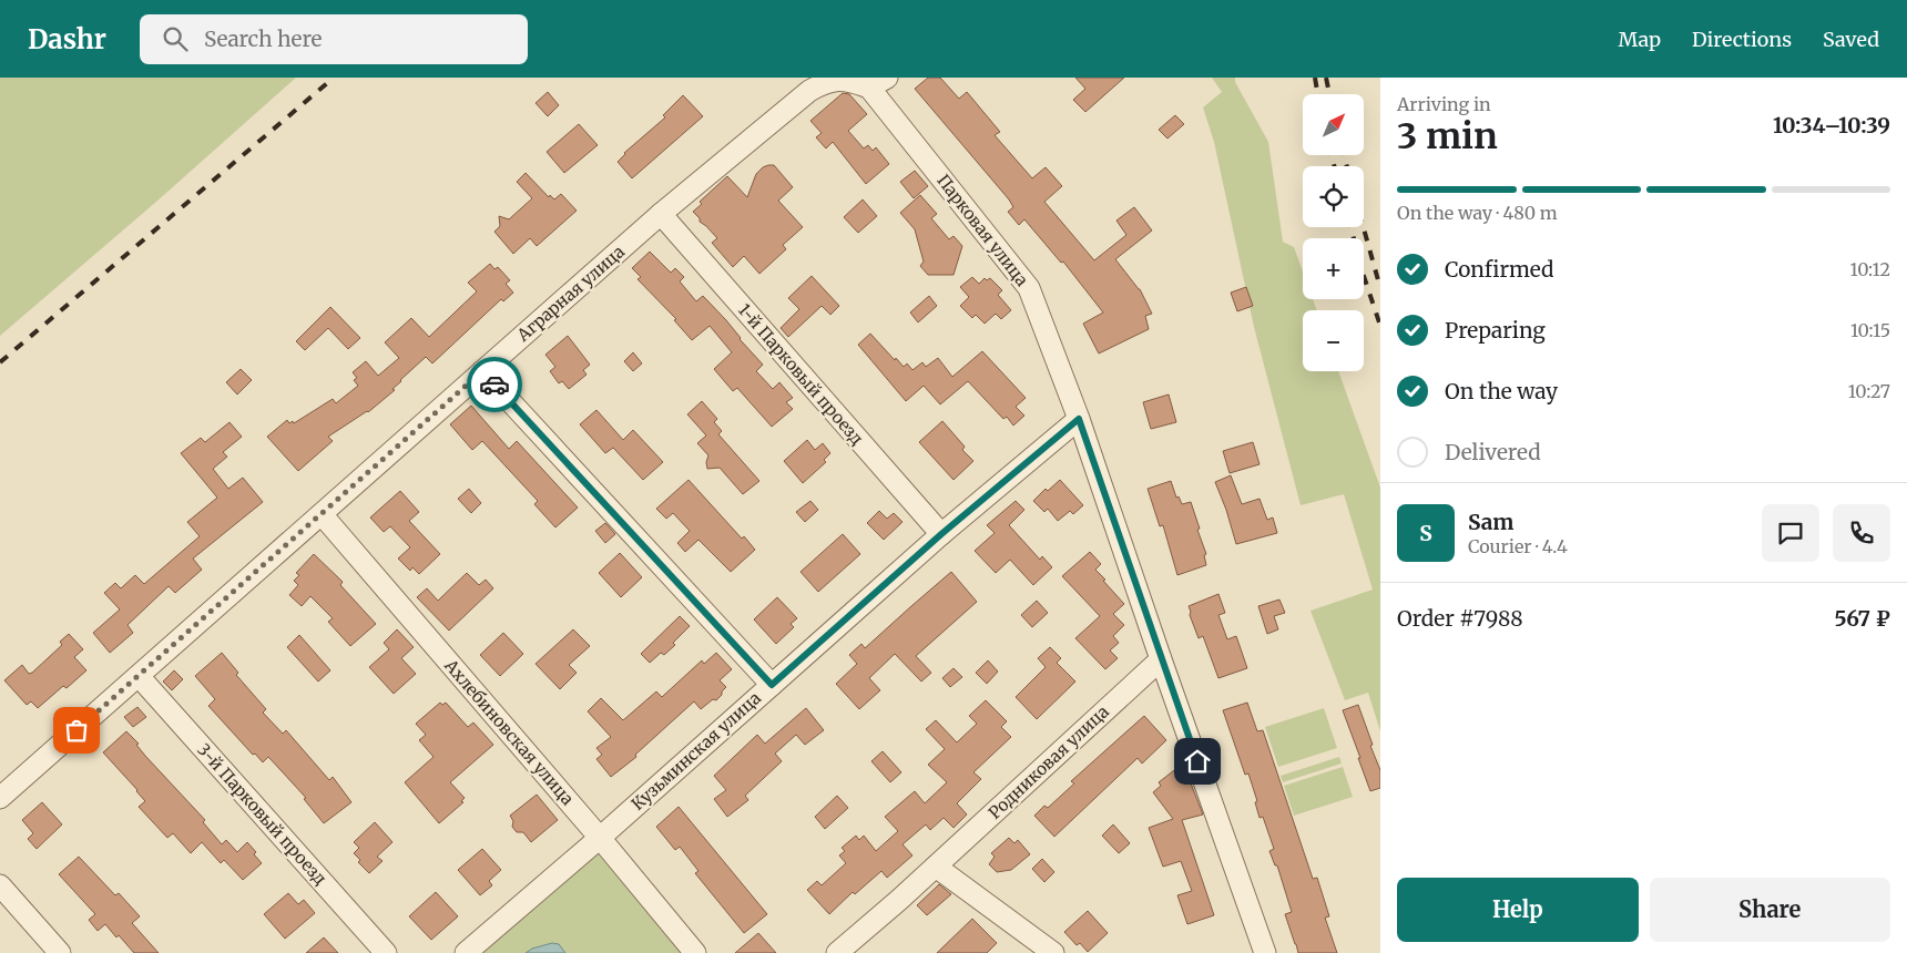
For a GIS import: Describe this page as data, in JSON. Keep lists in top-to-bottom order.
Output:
{
  "streets": {
    "street": [
      "Парковая улица",
      "Аграрная улица",
      "1-й Парковый проезд",
      "Ахлебиновская улица",
      "Кузьминская улица",
      "Родниковая улица",
      "3-й Парковый проезд"
    ]
  },
  "crossings": [
    ["Парковая улица", "Аграрная улица"],
    ["Парковая улица", "Кузьминская улица"],
    ["Парковая улица", "Родниковая улица"],
    ["Аграрная улица", "1-й Парковый проезд"],
    ["Аграрная улица", "Ахлебиновская улица"],
    ["Аграрная улица", "3-й Парковый проезд"],
    ["1-й Парковый проезд", "Кузьминская улица"],
    ["Ахлебиновская улица", "Кузьминская улица"]
  ],
  "north": "top right",
  "page": {
    "header": "Dashr",
    "search": "Search here",
    "nav": ["Map", "Directions", "Saved"],
    "heading": ["3 min", "Arriving in", "10:34–10:39"],
    "panel": [
      "Sam",
      "Courier · 4.4",
      "Order #7988",
      "567 ₽"
    ],
    "map_buttons": ["+", "−"],
    "bar": "On the way · 480 m",
    "list": [
      ["Confirmed", "10:12"],
      ["Preparing", "10:15"],
      ["On the way", "10:27"],
      "Delivered"
    ],
    "round": "S",
    "buttons": ["Help", "Share"]
  }
}
